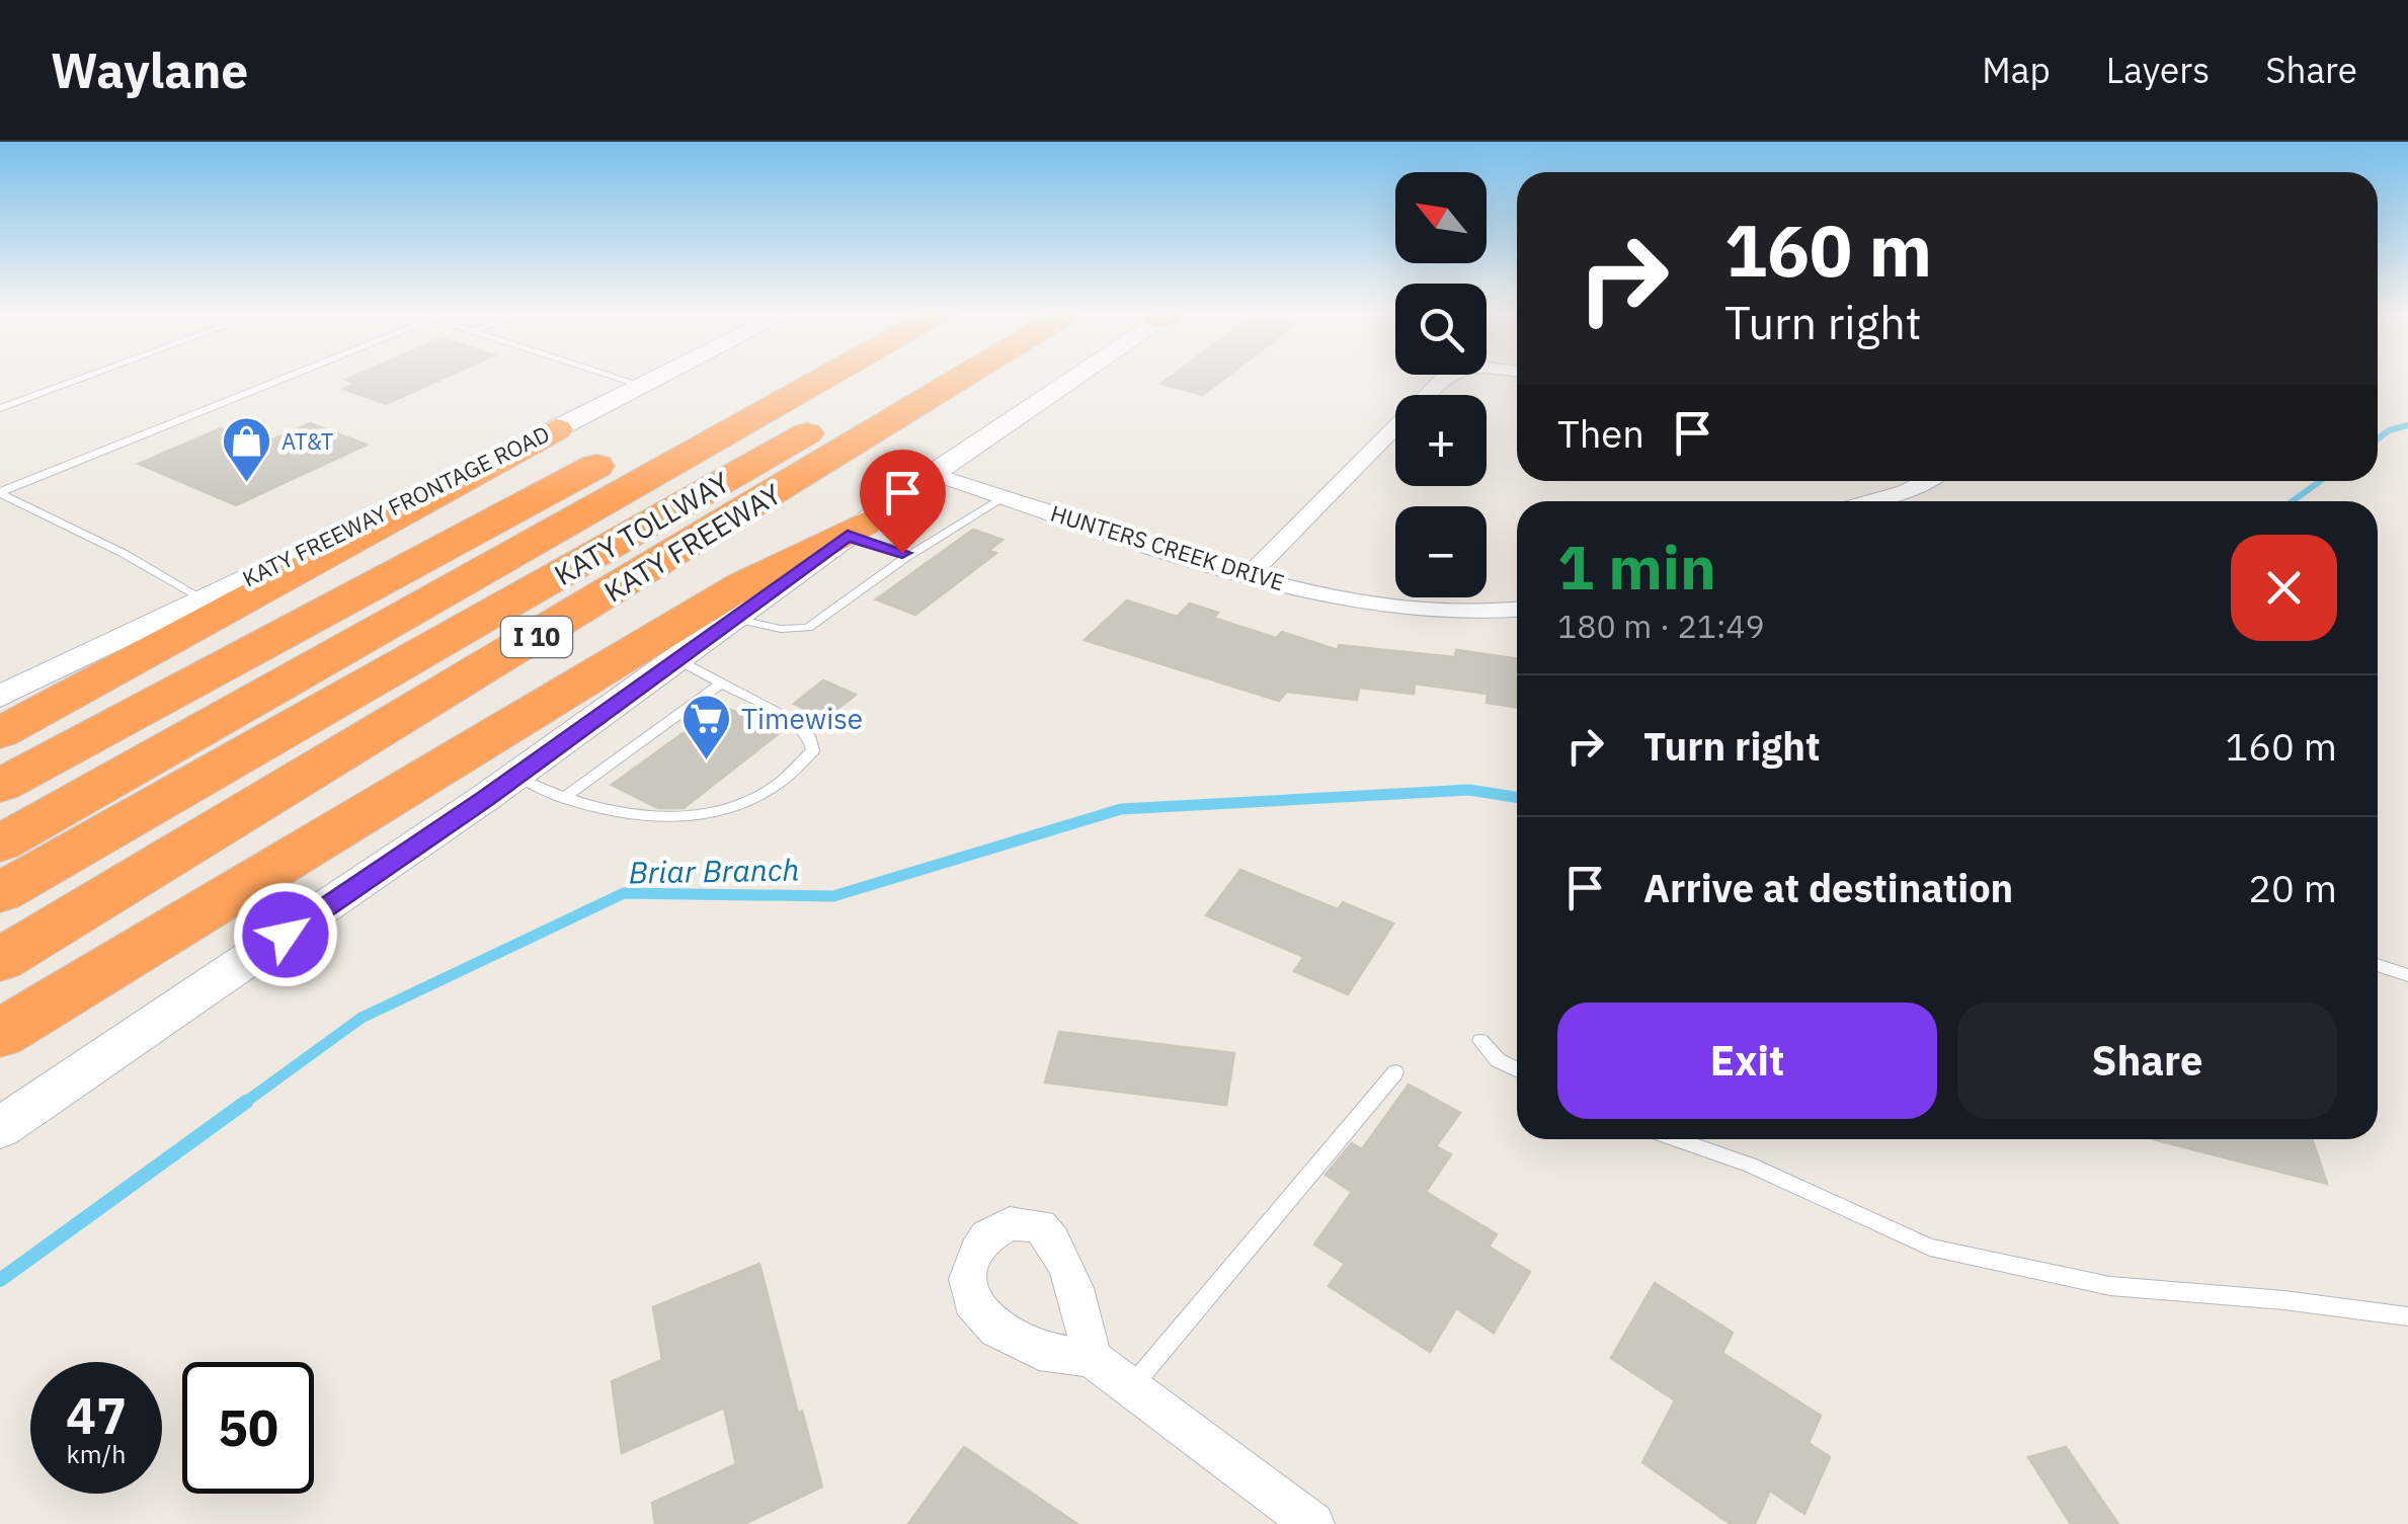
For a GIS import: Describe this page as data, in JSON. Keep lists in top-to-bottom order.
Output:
{
  "streets": {
    "highway": ["KATY TOLLWAY", "KATY FREEWAY", "I 10"],
    "main road": ["KATY FREEWAY FRONTAGE ROAD"],
    "street": ["HUNTERS CREEK DRIVE"]
  },
  "water": ["Briar Branch"],
  "places": {
    "shop": ["AT&T"],
    "supermarket": ["Timewise"]
  },
  "north": "top left",
  "page": {
    "header": "Waylane",
    "nav": ["Map", "Layers", "Share"],
    "map_buttons": ["+", "−"],
    "turn": ["160 m", "Turn right"],
    "then": "Then",
    "heading": ["1 min", "180 m · 21:49"],
    "list": [
      {
        "name": "Turn right",
        "value": "160 m"
      },
      {
        "name": "Arrive at destination",
        "value": "20 m"
      }
    ],
    "buttons": ["Exit", "Share"],
    "speed": "47 km/h",
    "limit": "50"
  }
}
